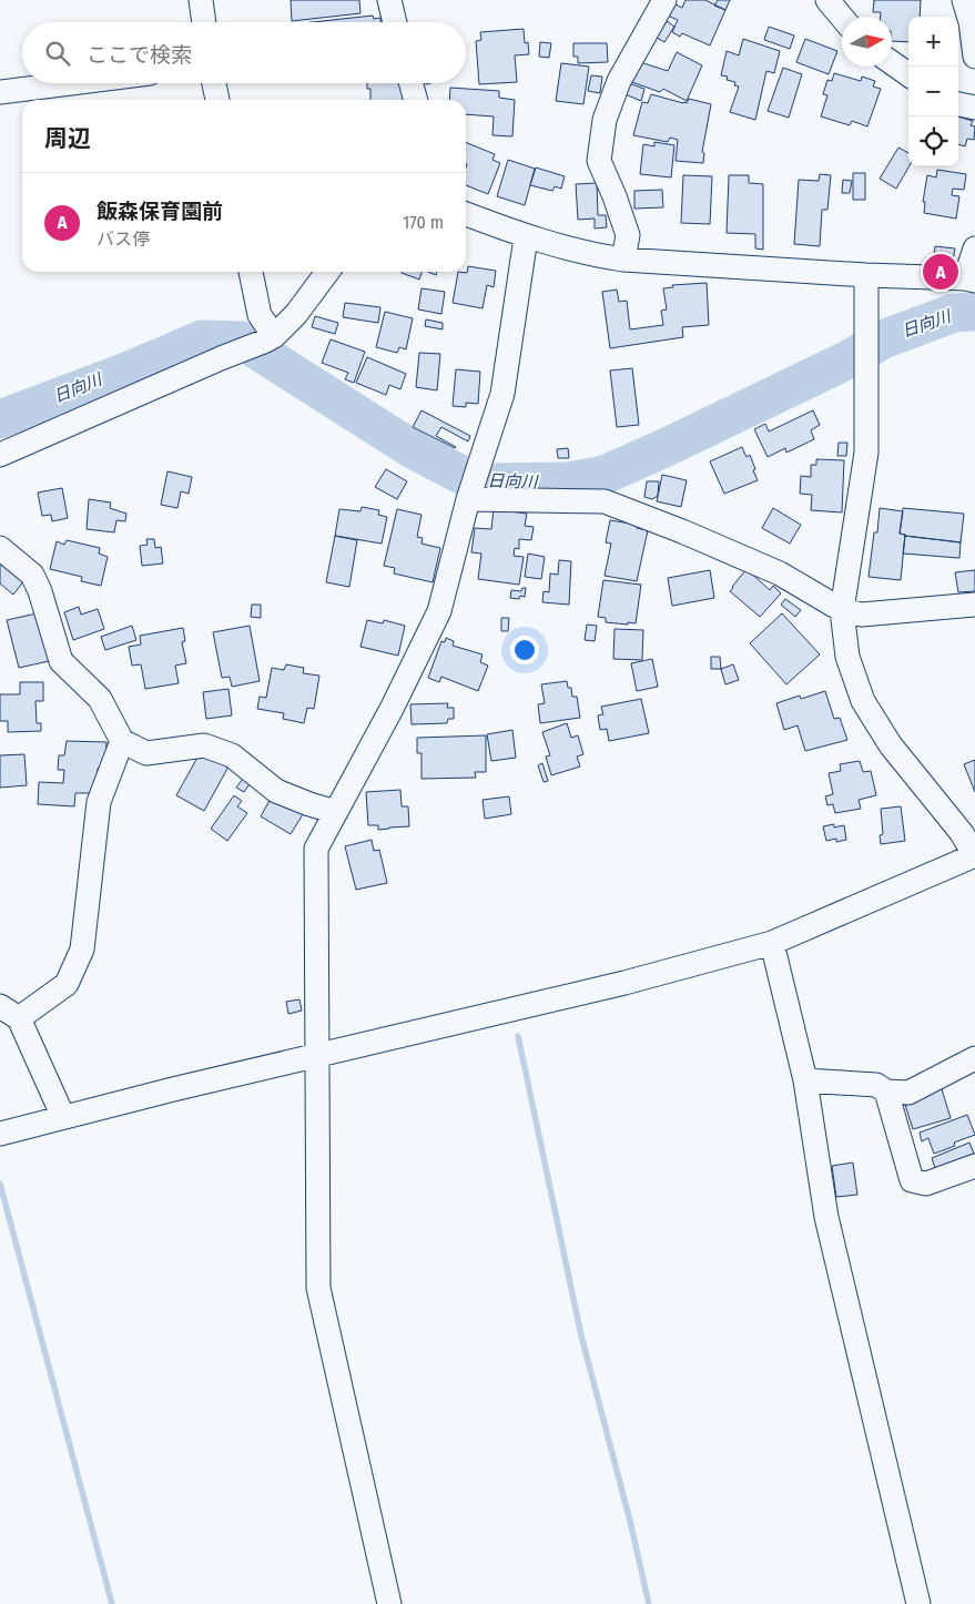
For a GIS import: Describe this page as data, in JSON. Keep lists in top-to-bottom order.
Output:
{
  "water": ["日向川"],
  "north": "right",
  "page": {
    "map_buttons": ["+", "−"],
    "search": "ここで検索",
    "heading": "周辺",
    "list": [
      {
        "mark": "A",
        "name": "飯森保育園前",
        "note": "バス停",
        "value": "170 m"
      }
    ],
    "pins": "A"
  }
}
